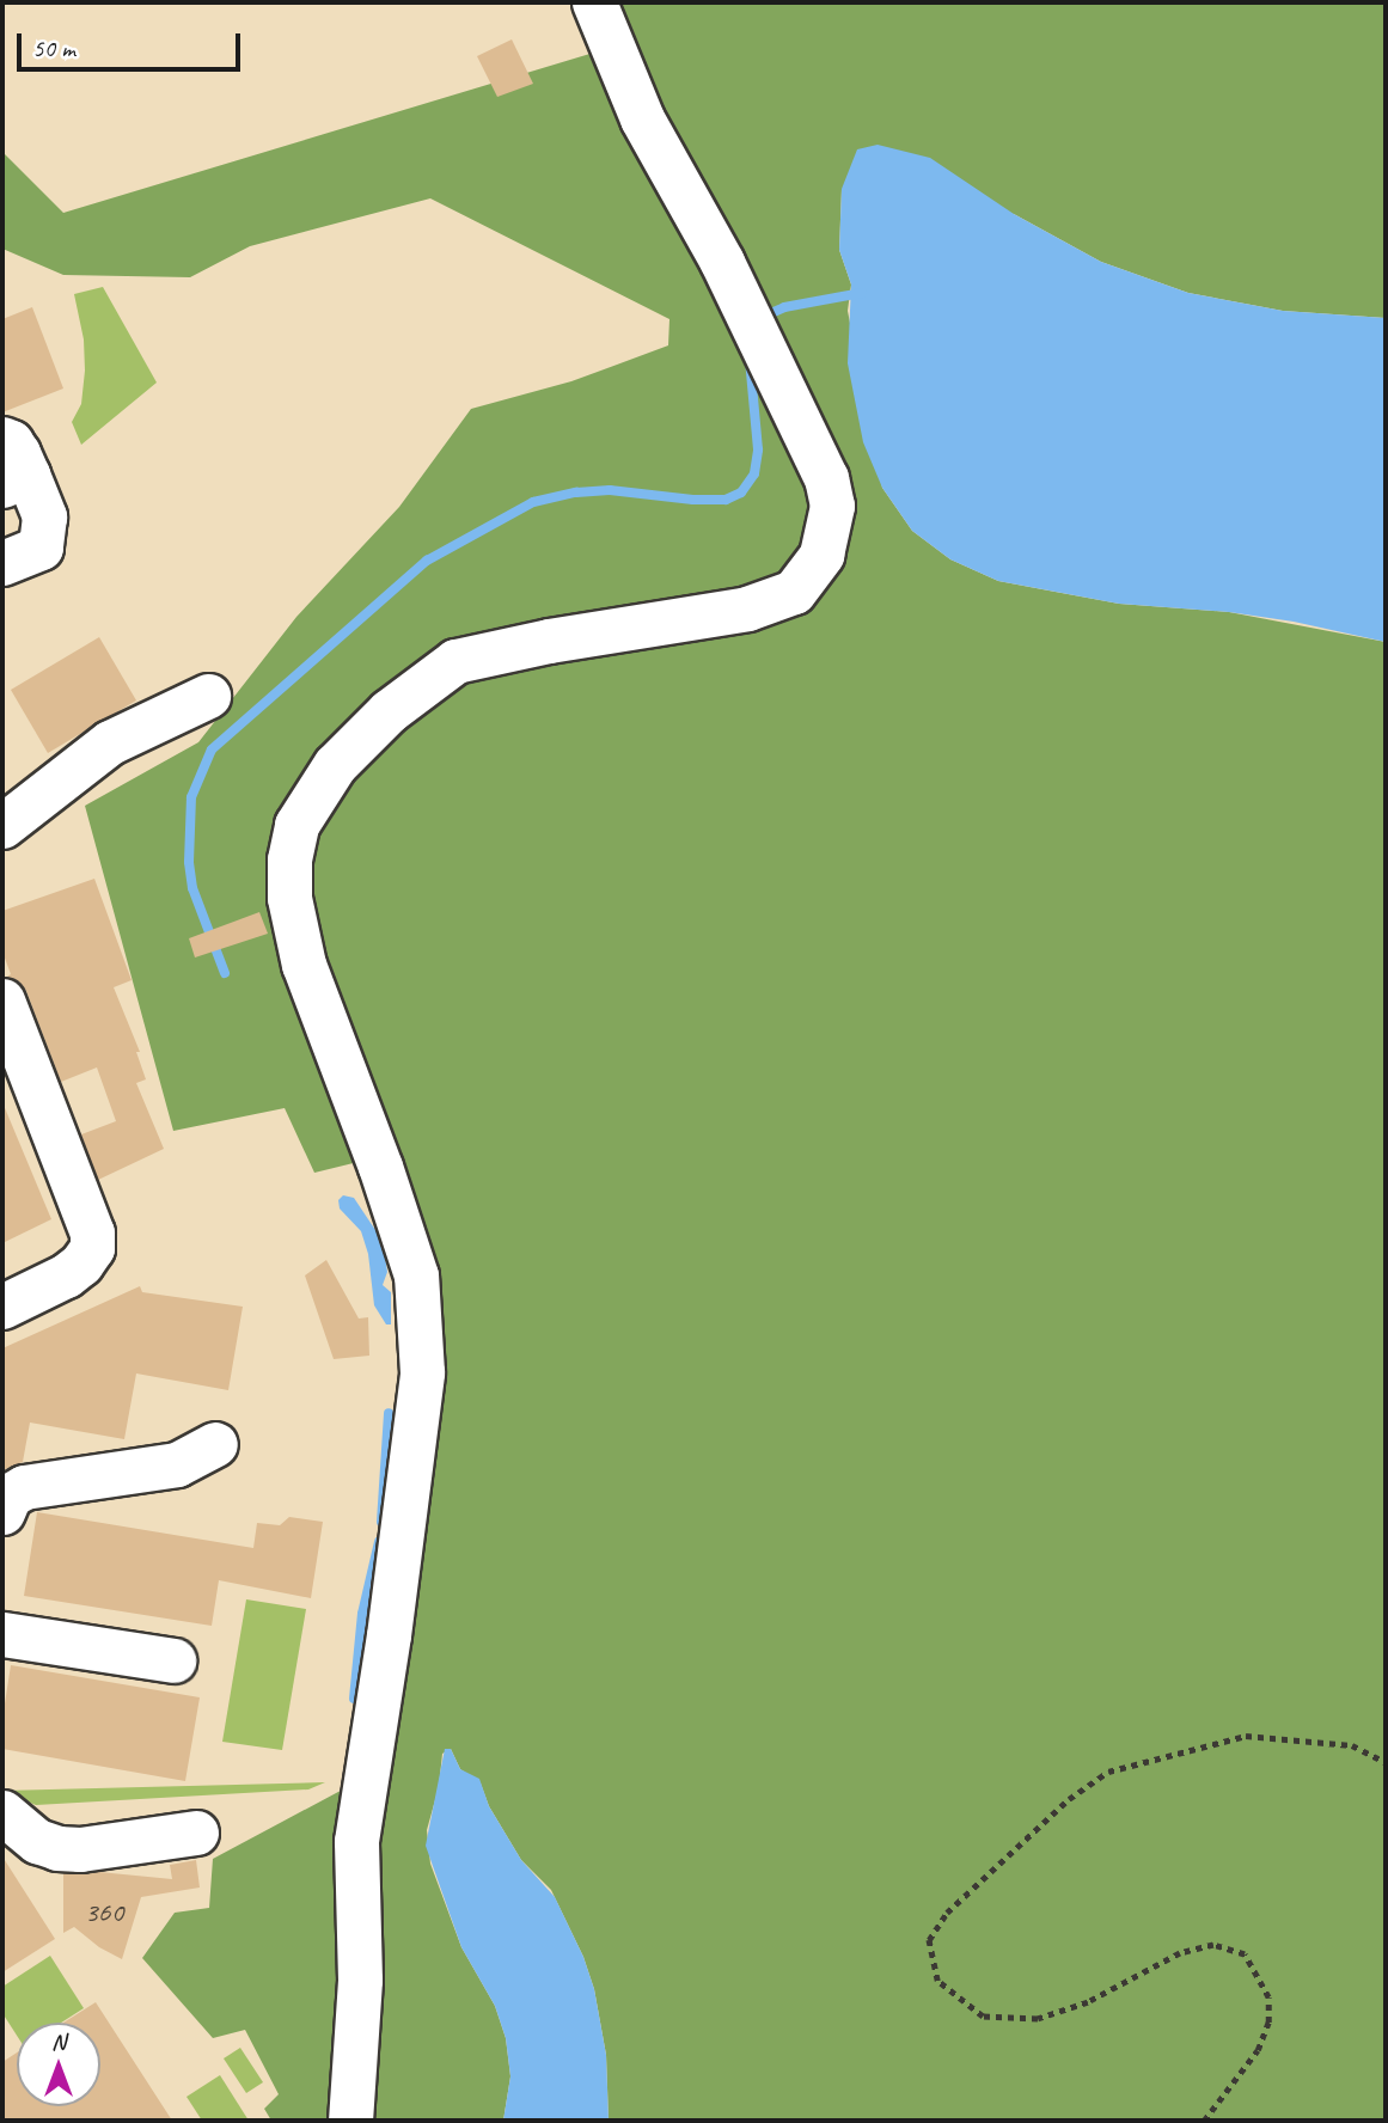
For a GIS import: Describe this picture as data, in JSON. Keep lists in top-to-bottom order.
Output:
{
  "house_numbers": ["360"],
  "scale_bar": "50 m",
  "north": "top"
}
